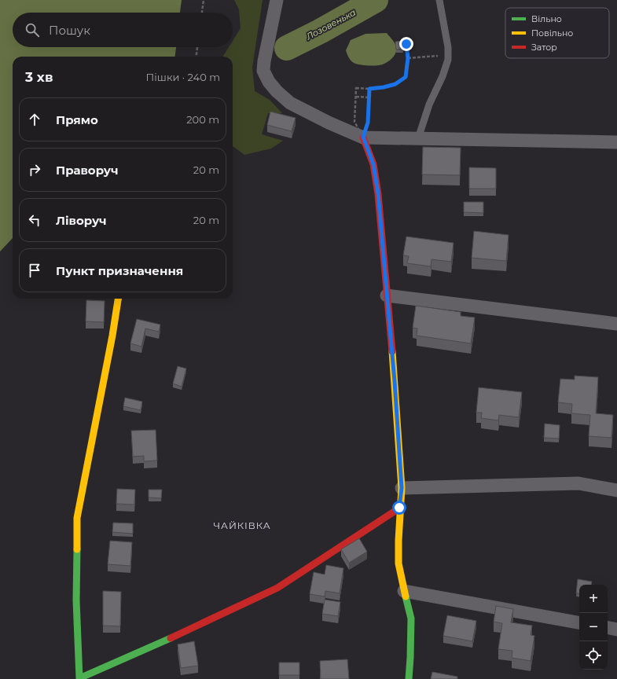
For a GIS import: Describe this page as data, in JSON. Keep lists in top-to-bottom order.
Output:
{
  "districts": ["ЧАЙКІВКА"],
  "water": ["Лозовенька"],
  "legend": ["Вільно", "Повільно", "Затор"],
  "page": {
    "search": "Пошук",
    "heading": ["3 хв", "Пішки · 240 m"],
    "list": [
      ["Прямо", "200 m"],
      ["Праворуч", "20 m"],
      ["Ліворуч", "20 m"],
      "Пункт призначення"
    ],
    "map_buttons": ["+", "−"]
  }
}
